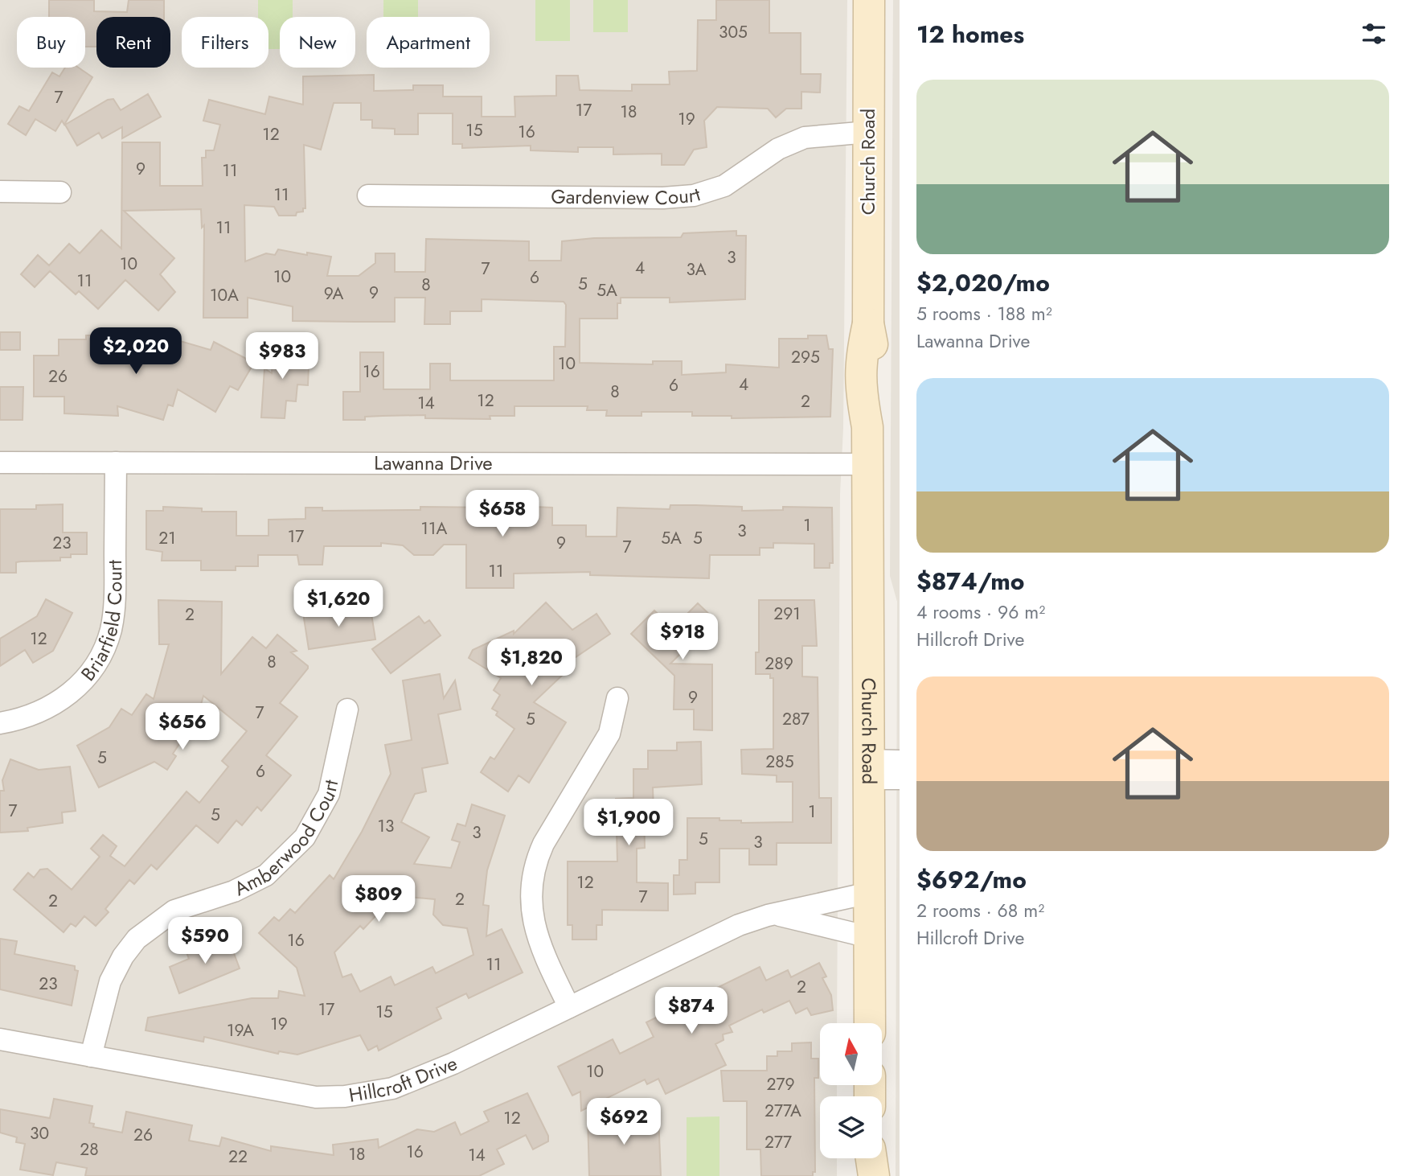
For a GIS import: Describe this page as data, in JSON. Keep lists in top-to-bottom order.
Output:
{
  "streets": {
    "street": [
      "Church Road",
      "Gardenview Court",
      "Lawanna Drive",
      "Briarfield Court",
      "Amberwood Court",
      "Hillcroft Drive"
    ]
  },
  "crossings": [
    ["Church Road", "Gardenview Court"],
    ["Church Road", "Lawanna Drive"],
    ["Church Road", "Hillcroft Drive"],
    ["Lawanna Drive", "Briarfield Court"],
    ["Amberwood Court", "Hillcroft Drive"]
  ],
  "house_numbers": [
    "305",
    "7",
    "17",
    "18",
    "19",
    "15",
    "16",
    "12",
    "9",
    "11",
    "11",
    "11",
    "3",
    "10",
    "4",
    "7",
    "3A",
    "10",
    "6",
    "11",
    "5",
    "8",
    "5A",
    "9",
    "9A",
    "10A",
    "295",
    "10",
    "16",
    "26",
    "4",
    "6",
    "8",
    "12",
    "2",
    "14",
    "1",
    "11A",
    "3",
    "17",
    "21",
    "5A",
    "5",
    "23",
    "9",
    "7",
    "11",
    "291",
    "2",
    "12",
    "8",
    "289",
    "9",
    "7",
    "5",
    "287",
    "5",
    "285",
    "6",
    "7",
    "1",
    "5",
    "13",
    "3",
    "5",
    "3",
    "12",
    "7",
    "2",
    "2",
    "16",
    "11",
    "23",
    "2",
    "17",
    "15",
    "19",
    "19A",
    "10",
    "279",
    "277A",
    "12",
    "30",
    "26",
    "277",
    "28",
    "16",
    "18",
    "14",
    "22"
  ],
  "north": "top",
  "page": {
    "heading": "12 homes",
    "chip": [
      "Buy",
      "Rent",
      "Filters",
      "New",
      "Apartment"
    ],
    "list": [
      {
        "name": "$2,020/mo",
        "note": "5 rooms · 188 m² · Lawanna Drive"
      },
      {
        "name": "$874/mo",
        "note": "4 rooms · 96 m² · Hillcroft Drive"
      },
      {
        "name": "$692/mo",
        "note": "2 rooms · 68 m² · Hillcroft Drive"
      }
    ],
    "price": [
      "$2,020",
      "$983",
      "$658",
      "$1,620",
      "$918",
      "$1,820",
      "$656",
      "$1,900",
      "$809",
      "$590",
      "$874",
      "$692"
    ]
  }
}
